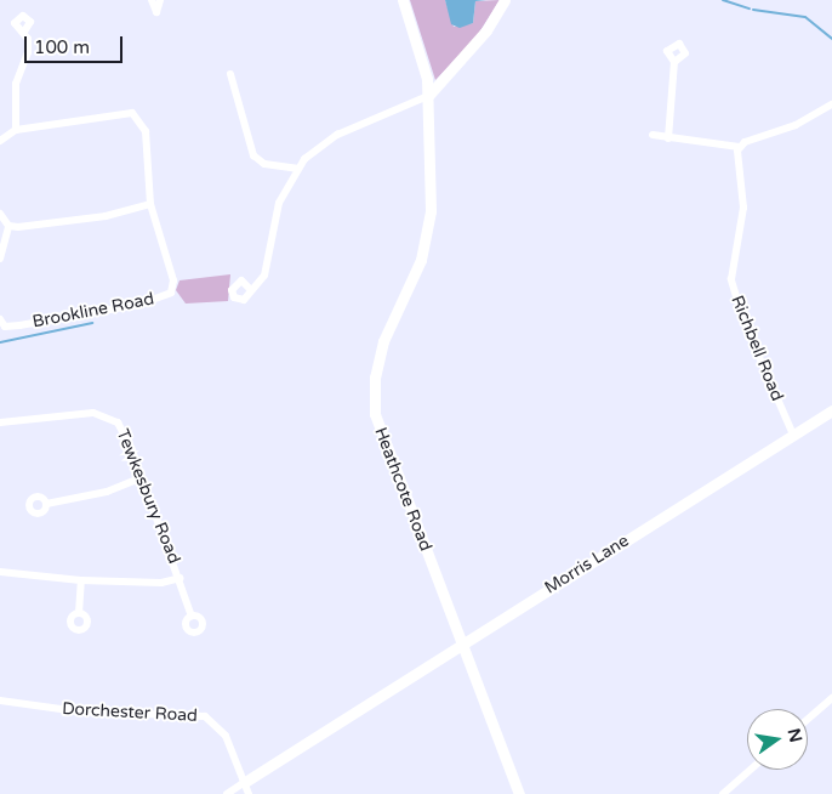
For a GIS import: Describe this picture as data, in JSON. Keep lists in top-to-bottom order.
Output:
{
  "streets": {
    "street": [
      "Brookline Road",
      "Richbell Road",
      "Heathcote Road",
      "Tewkesbury Road",
      "Morris Lane",
      "Dorchester Road"
    ]
  },
  "crossings": [
    ["Richbell Road", "Morris Lane"],
    ["Heathcote Road", "Morris Lane"],
    ["Morris Lane", "Dorchester Road"]
  ],
  "scale_bar": "100 m",
  "north": "right"
}
